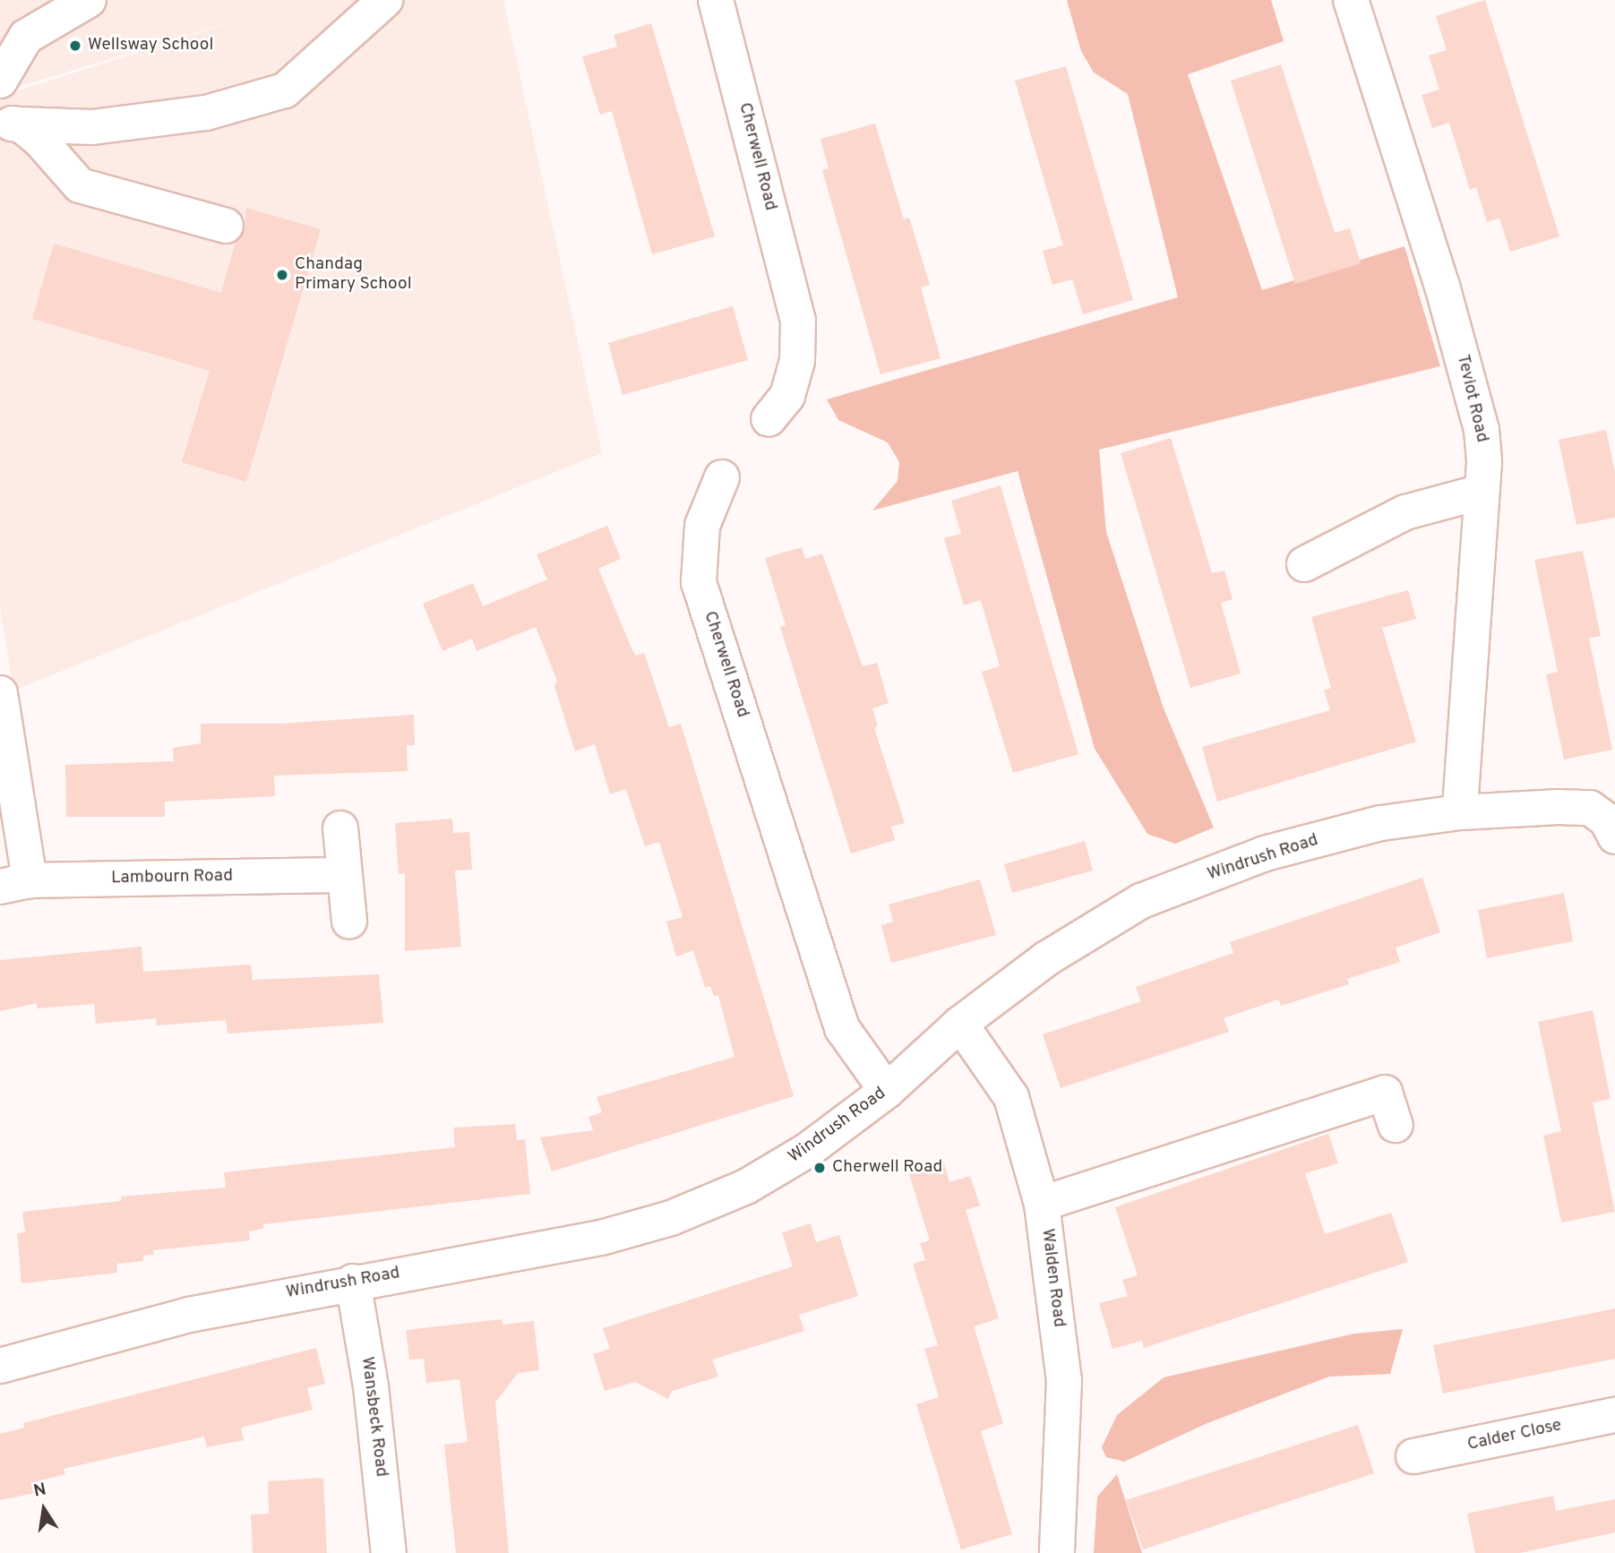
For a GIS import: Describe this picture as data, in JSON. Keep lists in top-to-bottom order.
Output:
{
  "streets": {
    "street": [
      "Cherwell Road",
      "Teviot Road",
      "Windrush Road",
      "Lambourn Road",
      "Walden Road",
      "Wansbeck Road",
      "Calder Close"
    ]
  },
  "crossings": [
    ["Cherwell Road", "Windrush Road"],
    ["Teviot Road", "Windrush Road"],
    ["Windrush Road", "Walden Road"],
    ["Windrush Road", "Wansbeck Road"]
  ],
  "places": ["Wellsway School", "Chandag Primary School", "Cherwell Road"],
  "north": "top"
}
